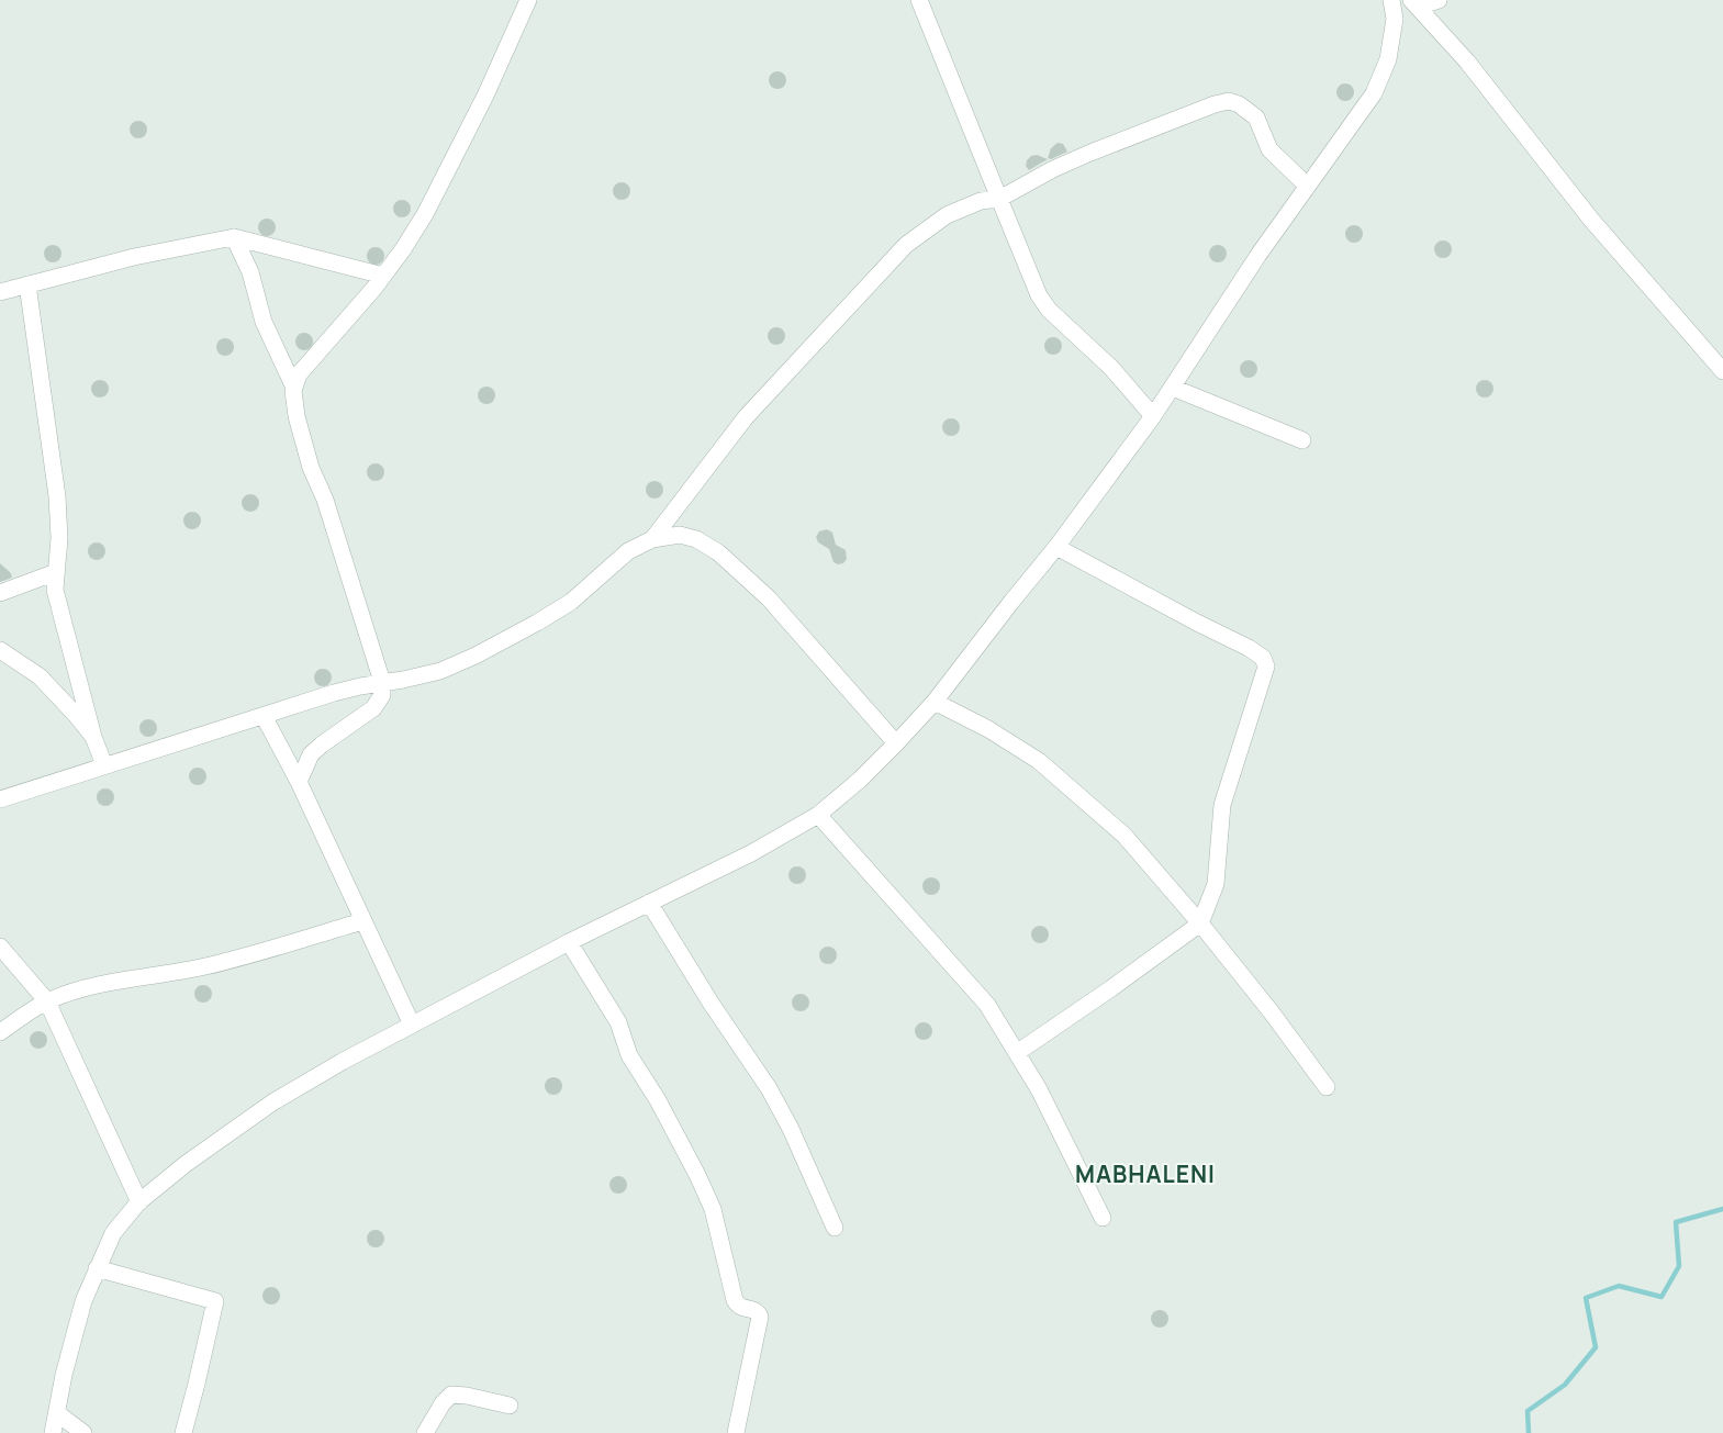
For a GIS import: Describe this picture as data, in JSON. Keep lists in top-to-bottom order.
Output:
{
  "districts": ["MABHALENI"]
}
